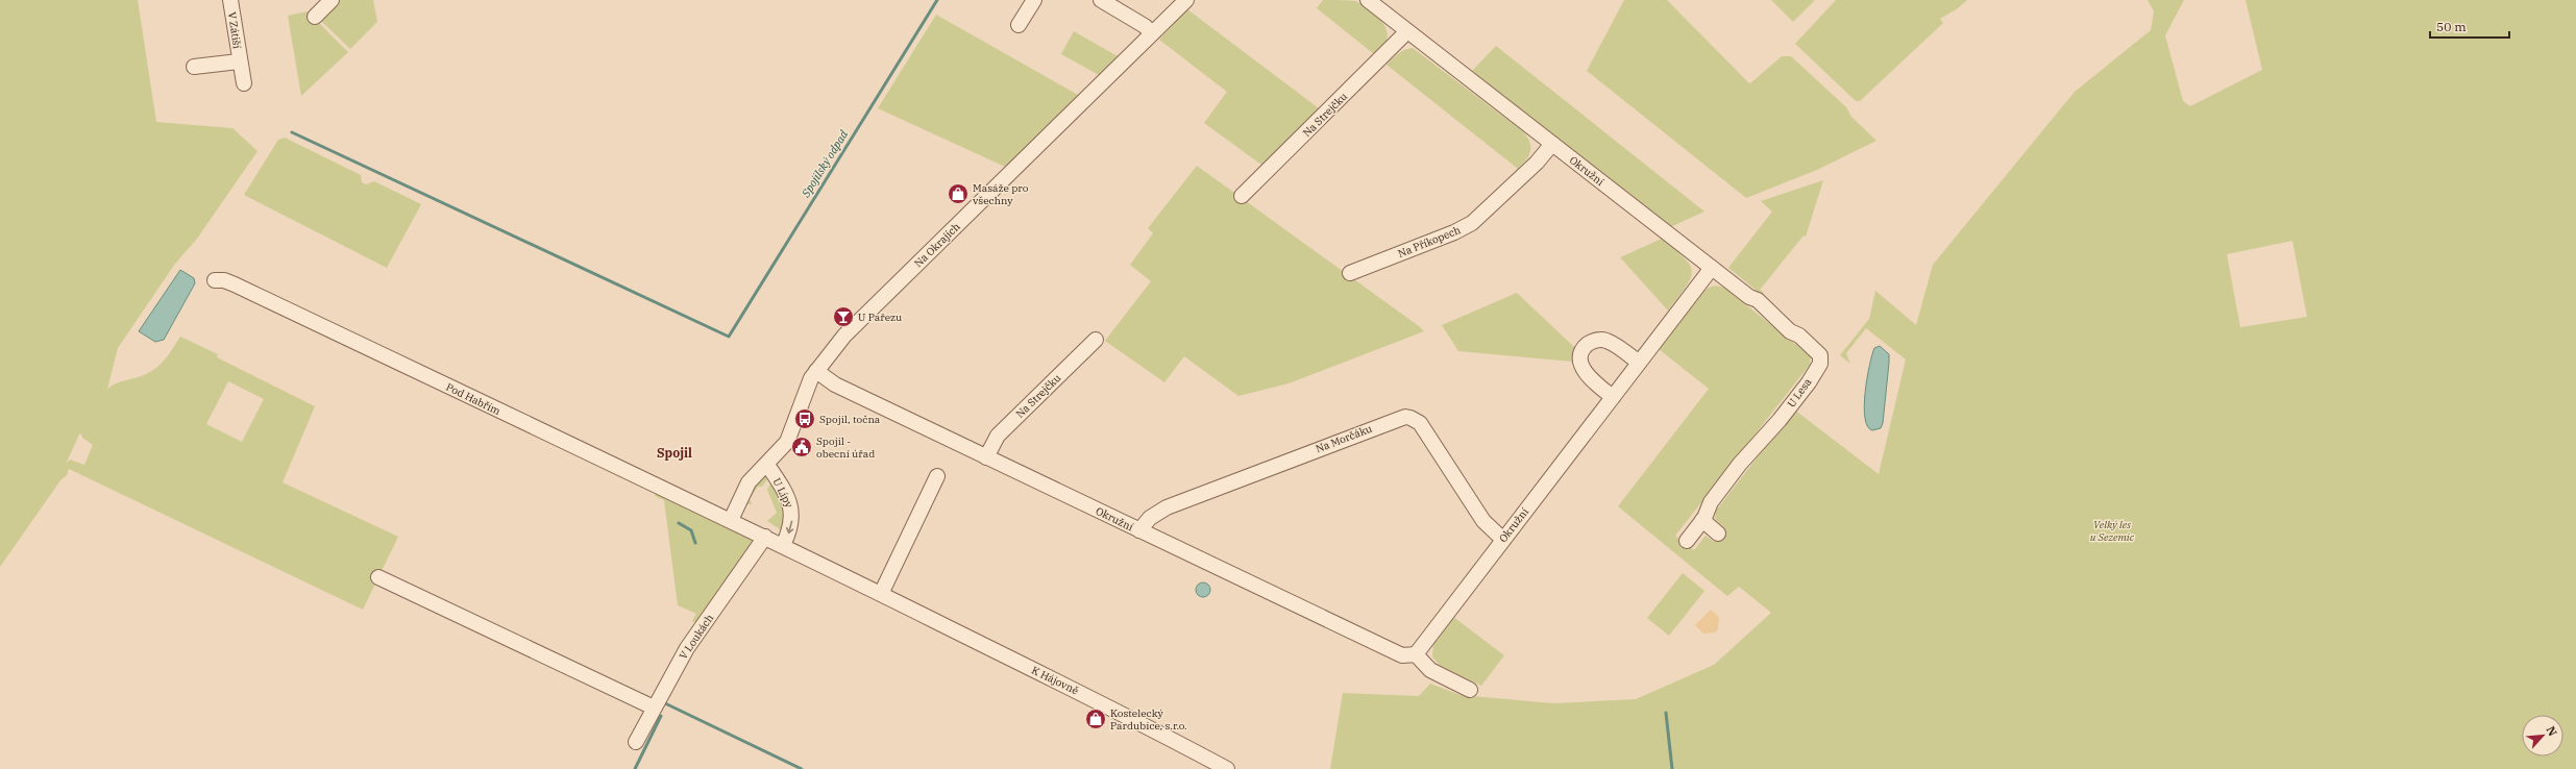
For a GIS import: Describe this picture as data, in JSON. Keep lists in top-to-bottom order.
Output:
{
  "streets": {
    "street": [
      "V Zátiší",
      "Na Strejčku",
      "Okružní",
      "Na Příkopech",
      "Na Okrajích",
      "U Lesa",
      "Pod Habřím",
      "Na Morčáku",
      "U Lípy",
      "V Loukách",
      "K Hájovně"
    ]
  },
  "crossings": [
    ["Na Strejčku", "Okružní"],
    ["Okružní", "Na Příkopech"],
    ["Okružní", "Na Okrajích"],
    ["Okružní", "U Lesa"],
    ["Okružní", "Na Morčáku"],
    ["Na Okrajích", "Pod Habřím"],
    ["Na Okrajích", "U Lípy"],
    ["Na Okrajích", "K Hájovně"],
    ["Pod Habřím", "K Hájovně"],
    ["U Lípy", "K Hájovně"],
    ["V Loukách", "K Hájovně"]
  ],
  "one_way": ["U Lípy"],
  "districts": ["Spojil"],
  "water": ["Spojilský odpad"],
  "parks": ["Velký les u Sezemic"],
  "places": {
    "shop": ["Masáže pro všechny", "Kostelecký Pardubice, s.r.o."],
    "bar": ["U Pařezu"],
    "bus stop": ["Spojil, točna"],
    "public building": ["Spojil - obecní úřad"]
  },
  "scale_bar": "50 m",
  "north": "top right"
}
